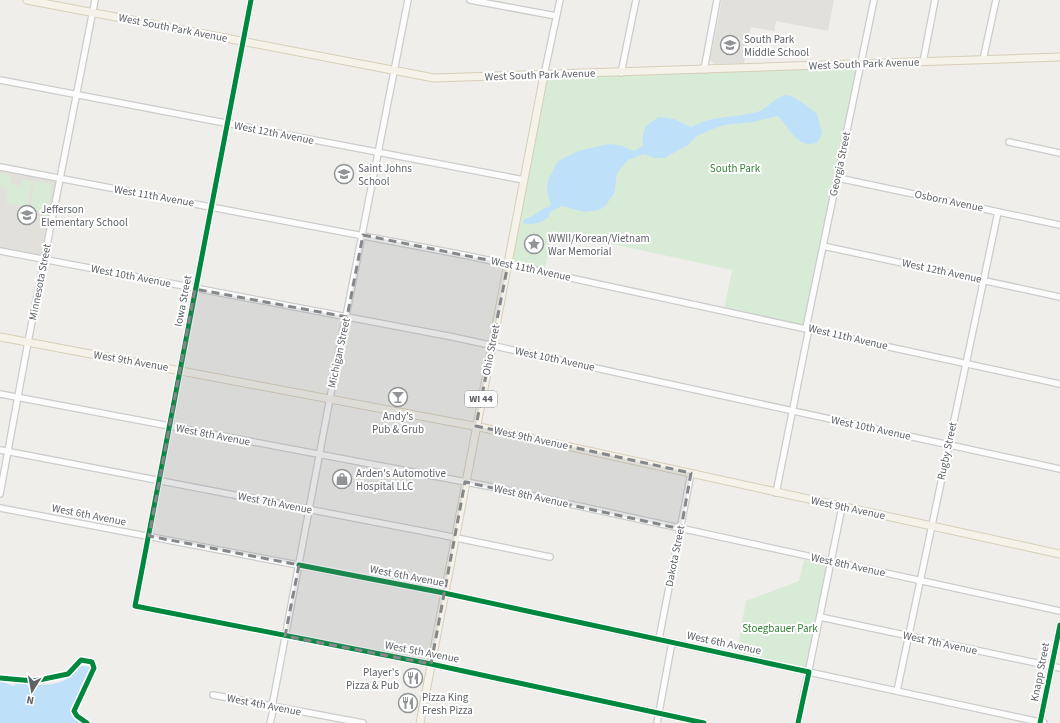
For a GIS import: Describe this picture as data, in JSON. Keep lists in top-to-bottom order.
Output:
{
  "streets": {
    "main road": [
      "West South Park Avenue",
      "Ohio Street",
      "West 9th Avenue",
      "WI 44"
    ],
    "street": [
      "West 12th Avenue",
      "Georgia Street",
      "West 11th Avenue",
      "Osborn Avenue",
      "West 10th Avenue",
      "Minnesota Street",
      "Iowa Street",
      "Michigan Street",
      "West 8th Avenue",
      "Rugby Street",
      "West 7th Avenue",
      "West 6th Avenue",
      "Dakota Street",
      "West 5th Avenue",
      "Knapp Street",
      "West 4th Avenue"
    ]
  },
  "crossings": [
    ["West South Park Avenue", "Georgia Street"],
    ["West South Park Avenue", "Minnesota Street"],
    ["West South Park Avenue", "Iowa Street"],
    ["West South Park Avenue", "Ohio Street"],
    ["West South Park Avenue", "Michigan Street"],
    ["West 12th Avenue", "Georgia Street"],
    ["West 12th Avenue", "Minnesota Street"],
    ["West 12th Avenue", "Iowa Street"],
    ["West 12th Avenue", "Ohio Street"],
    ["West 12th Avenue", "Michigan Street"],
    ["West 12th Avenue", "Rugby Street"],
    ["Georgia Street", "West 11th Avenue"],
    ["Georgia Street", "Osborn Avenue"],
    ["Georgia Street", "West 10th Avenue"],
    ["Georgia Street", "West 9th Avenue"],
    ["West 11th Avenue", "Minnesota Street"],
    ["West 11th Avenue", "Iowa Street"],
    ["West 11th Avenue", "Ohio Street"],
    ["West 11th Avenue", "Michigan Street"],
    ["West 11th Avenue", "Rugby Street"],
    ["Osborn Avenue", "Rugby Street"],
    ["West 10th Avenue", "Minnesota Street"],
    ["West 10th Avenue", "Iowa Street"],
    ["West 10th Avenue", "Ohio Street"],
    ["West 10th Avenue", "Michigan Street"],
    ["West 10th Avenue", "Rugby Street"],
    ["Minnesota Street", "West 9th Avenue"],
    ["Minnesota Street", "West 8th Avenue"],
    ["Minnesota Street", "West 7th Avenue"],
    ["Iowa Street", "West 9th Avenue"],
    ["Iowa Street", "West 8th Avenue"],
    ["Iowa Street", "West 7th Avenue"],
    ["Iowa Street", "West 6th Avenue"],
    ["Iowa Street", "West 5th Avenue"],
    ["Ohio Street", "West 9th Avenue"],
    ["Ohio Street", "West 8th Avenue"],
    ["Ohio Street", "West 7th Avenue"],
    ["Ohio Street", "West 6th Avenue"],
    ["Ohio Street", "West 5th Avenue"],
    ["Michigan Street", "West 9th Avenue"],
    ["Michigan Street", "West 8th Avenue"],
    ["Michigan Street", "West 7th Avenue"],
    ["Michigan Street", "West 6th Avenue"],
    ["Michigan Street", "West 5th Avenue"],
    ["Michigan Street", "West 4th Avenue"],
    ["West 9th Avenue", "Rugby Street"],
    ["West 9th Avenue", "Dakota Street"],
    ["West 8th Avenue", "Rugby Street"],
    ["West 8th Avenue", "Dakota Street"],
    ["Rugby Street", "West 7th Avenue"],
    ["Rugby Street", "West 6th Avenue"],
    ["West 7th Avenue", "Knapp Street"],
    ["West 6th Avenue", "Dakota Street"],
    ["West 6th Avenue", "Knapp Street"]
  ],
  "parks": ["South Park", "Stoegbauer Park"],
  "places": {
    "school or university": ["South Park Middle School", "Saint Johns School", "Jefferson Elementary School"],
    "place": ["WWII/Korean/Vietnam War Memorial"],
    "bar": ["Andy's Pub & Grub"],
    "shop": ["Arden's Automotive Hospital LLC"],
    "restaurant": ["Player's Pizza & Pub", "Pizza King Fresh Pizza"]
  },
  "north": "bottom"
}
